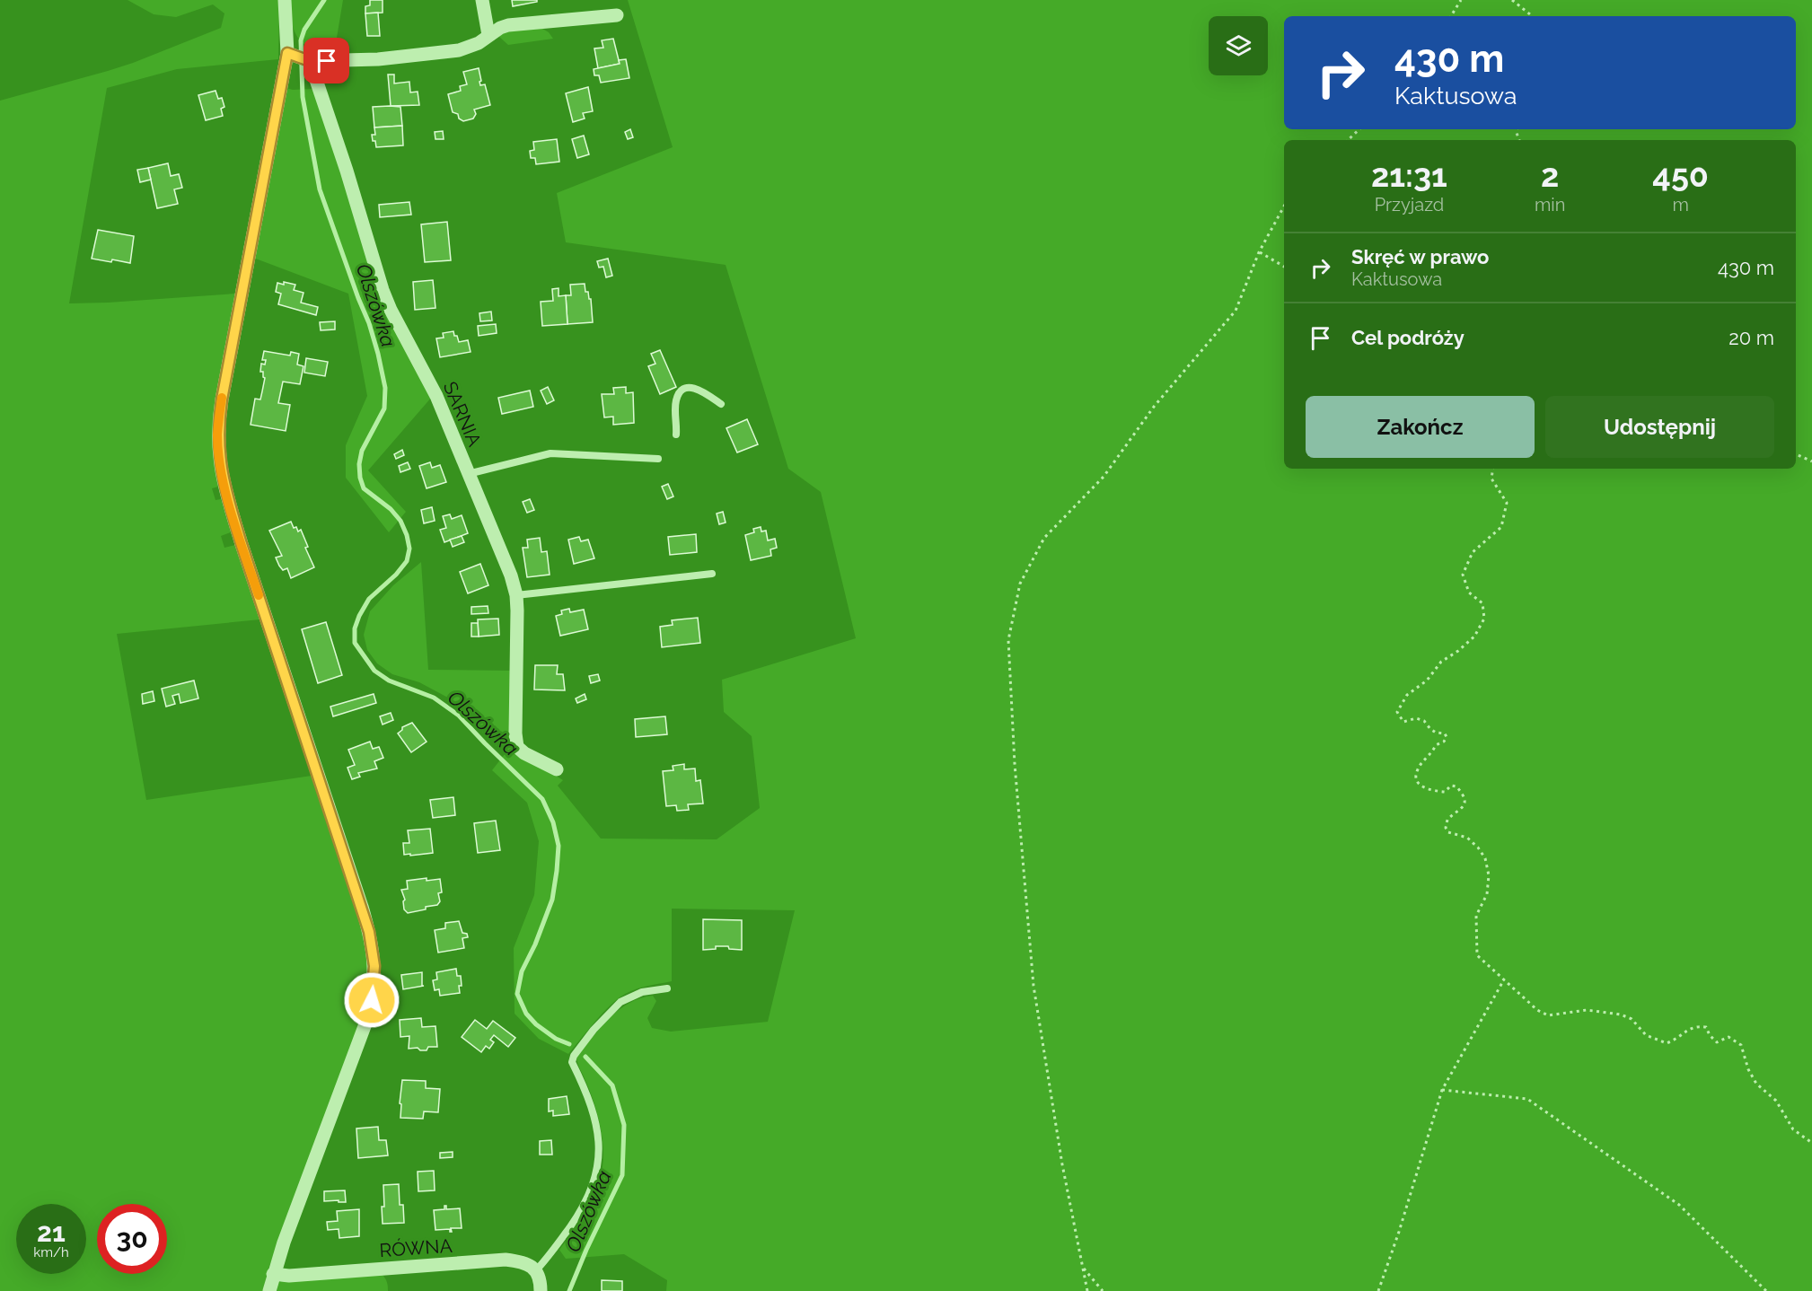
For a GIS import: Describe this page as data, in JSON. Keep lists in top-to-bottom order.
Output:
{
  "streets": {
    "street": ["SARNIA", "RÓWNA"]
  },
  "water": ["Olszówka"],
  "page": {
    "turn": ["430 m", "Kaktusowa"],
    "eta": [
      "21:31",
      "Przyjazd",
      "2",
      "min",
      "450",
      "m"
    ],
    "list": [
      {
        "name": "Skręć w prawo",
        "note": "Kaktusowa",
        "value": "430 m"
      },
      {
        "name": "Cel podróży",
        "value": "20 m"
      }
    ],
    "buttons": ["Zakończ", "Udostępnij"],
    "speed": "21 km/h",
    "limit": "30"
  }
}
